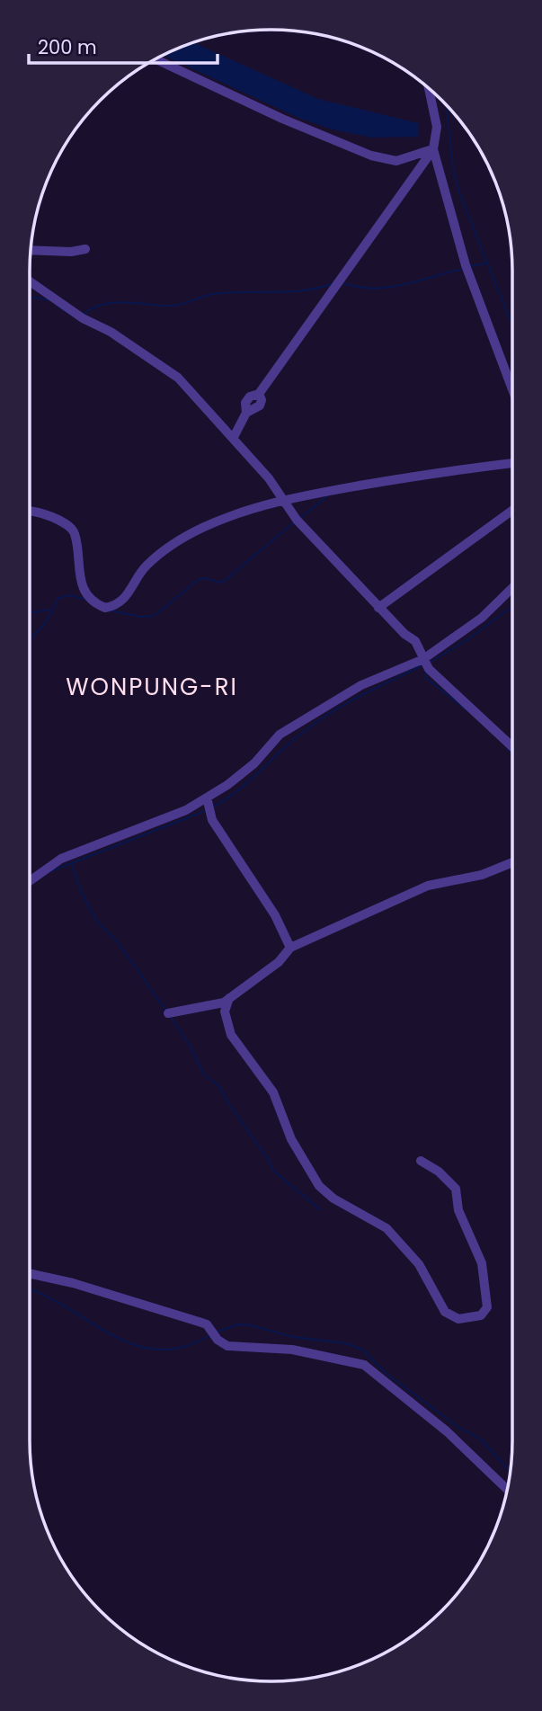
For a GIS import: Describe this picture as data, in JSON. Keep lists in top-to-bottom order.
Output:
{
  "districts": ["WONPUNG-RI"],
  "scale_bar": "200 m"
}
